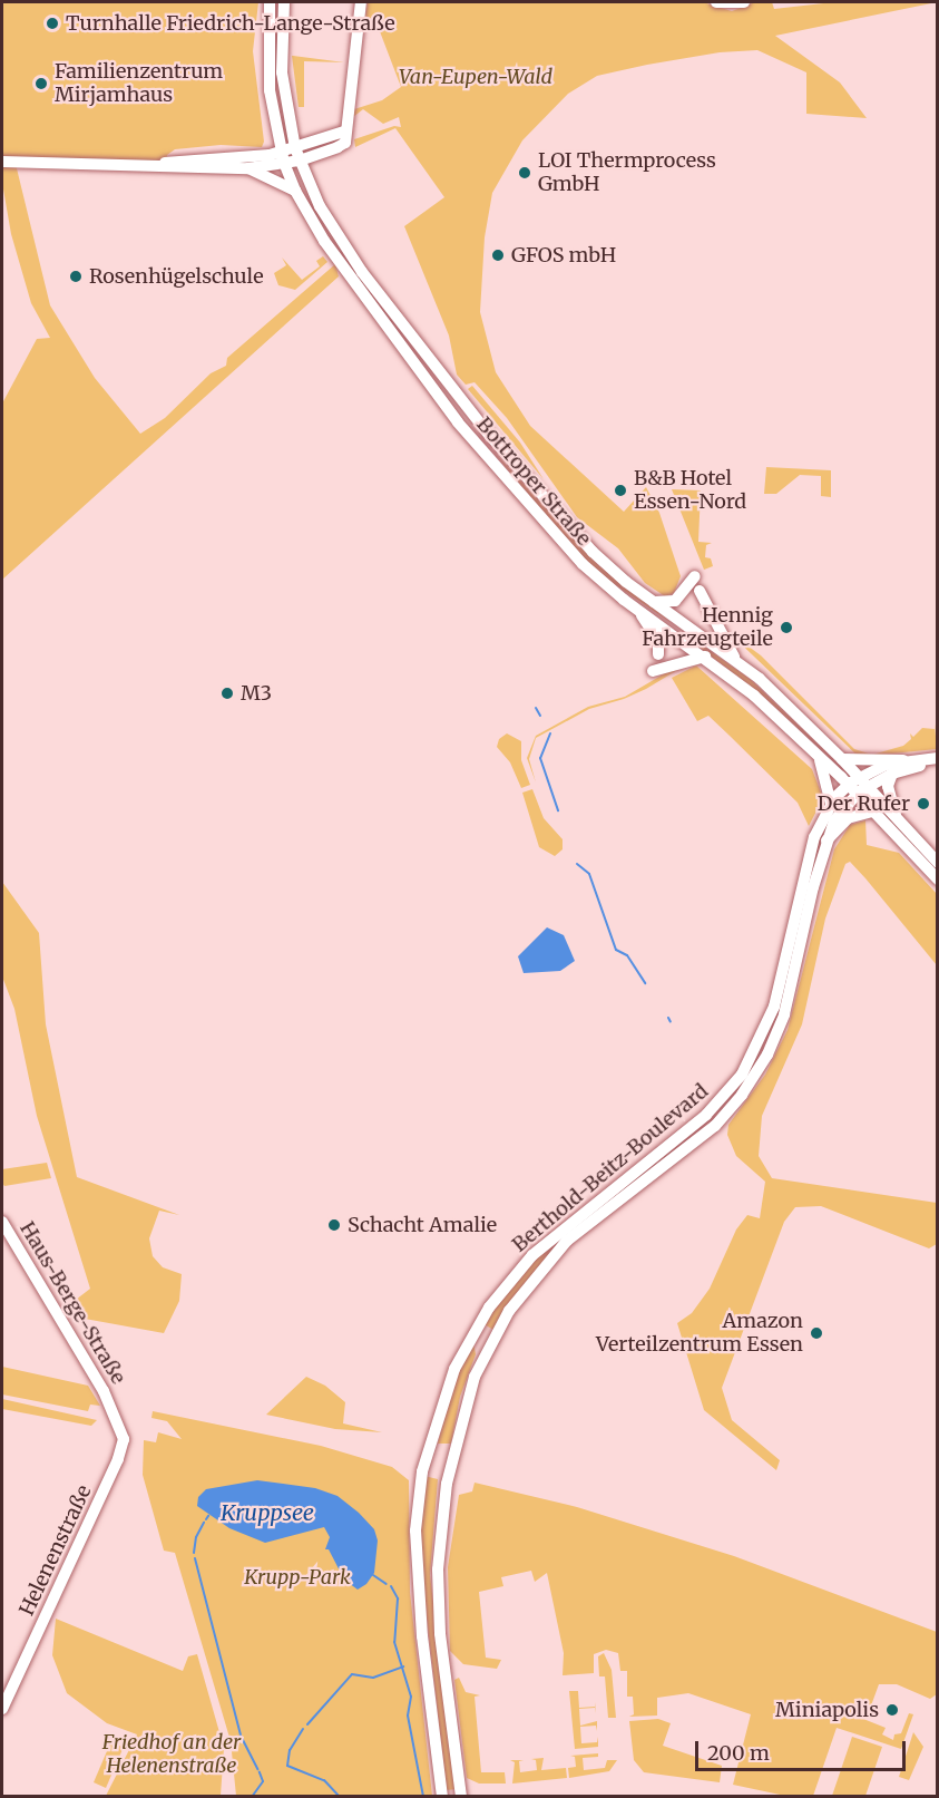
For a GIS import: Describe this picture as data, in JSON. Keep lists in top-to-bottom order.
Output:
{
  "streets": {
    "main road": [
      "Bottroper Straße",
      "Berthold-Beitz-Boulevard",
      "Haus-Berge-Straße",
      "Helenenstraße"
    ]
  },
  "crossings": [
    ["Bottroper Straße", "Berthold-Beitz-Boulevard"],
    ["Haus-Berge-Straße", "Helenenstraße"]
  ],
  "water": ["Kruppsee"],
  "parks": ["Van-Eupen-Wald", "Krupp-Park", "Friedhof an der Helenenstraße"],
  "places": [
    "Turnhalle Friedrich-Lange-Straße",
    "Familienzentrum Mirjamhaus",
    "LOI Thermprocess GmbH",
    "GFOS mbH",
    "Rosenhügelschule",
    "B&B Hotel Essen-Nord",
    "Hennig Fahrzeugteile",
    "M3",
    "Der Rufer",
    "Schacht Amalie",
    "Amazon Verteilzentrum Essen",
    "Miniapolis"
  ],
  "scale_bar": "200 m"
}
